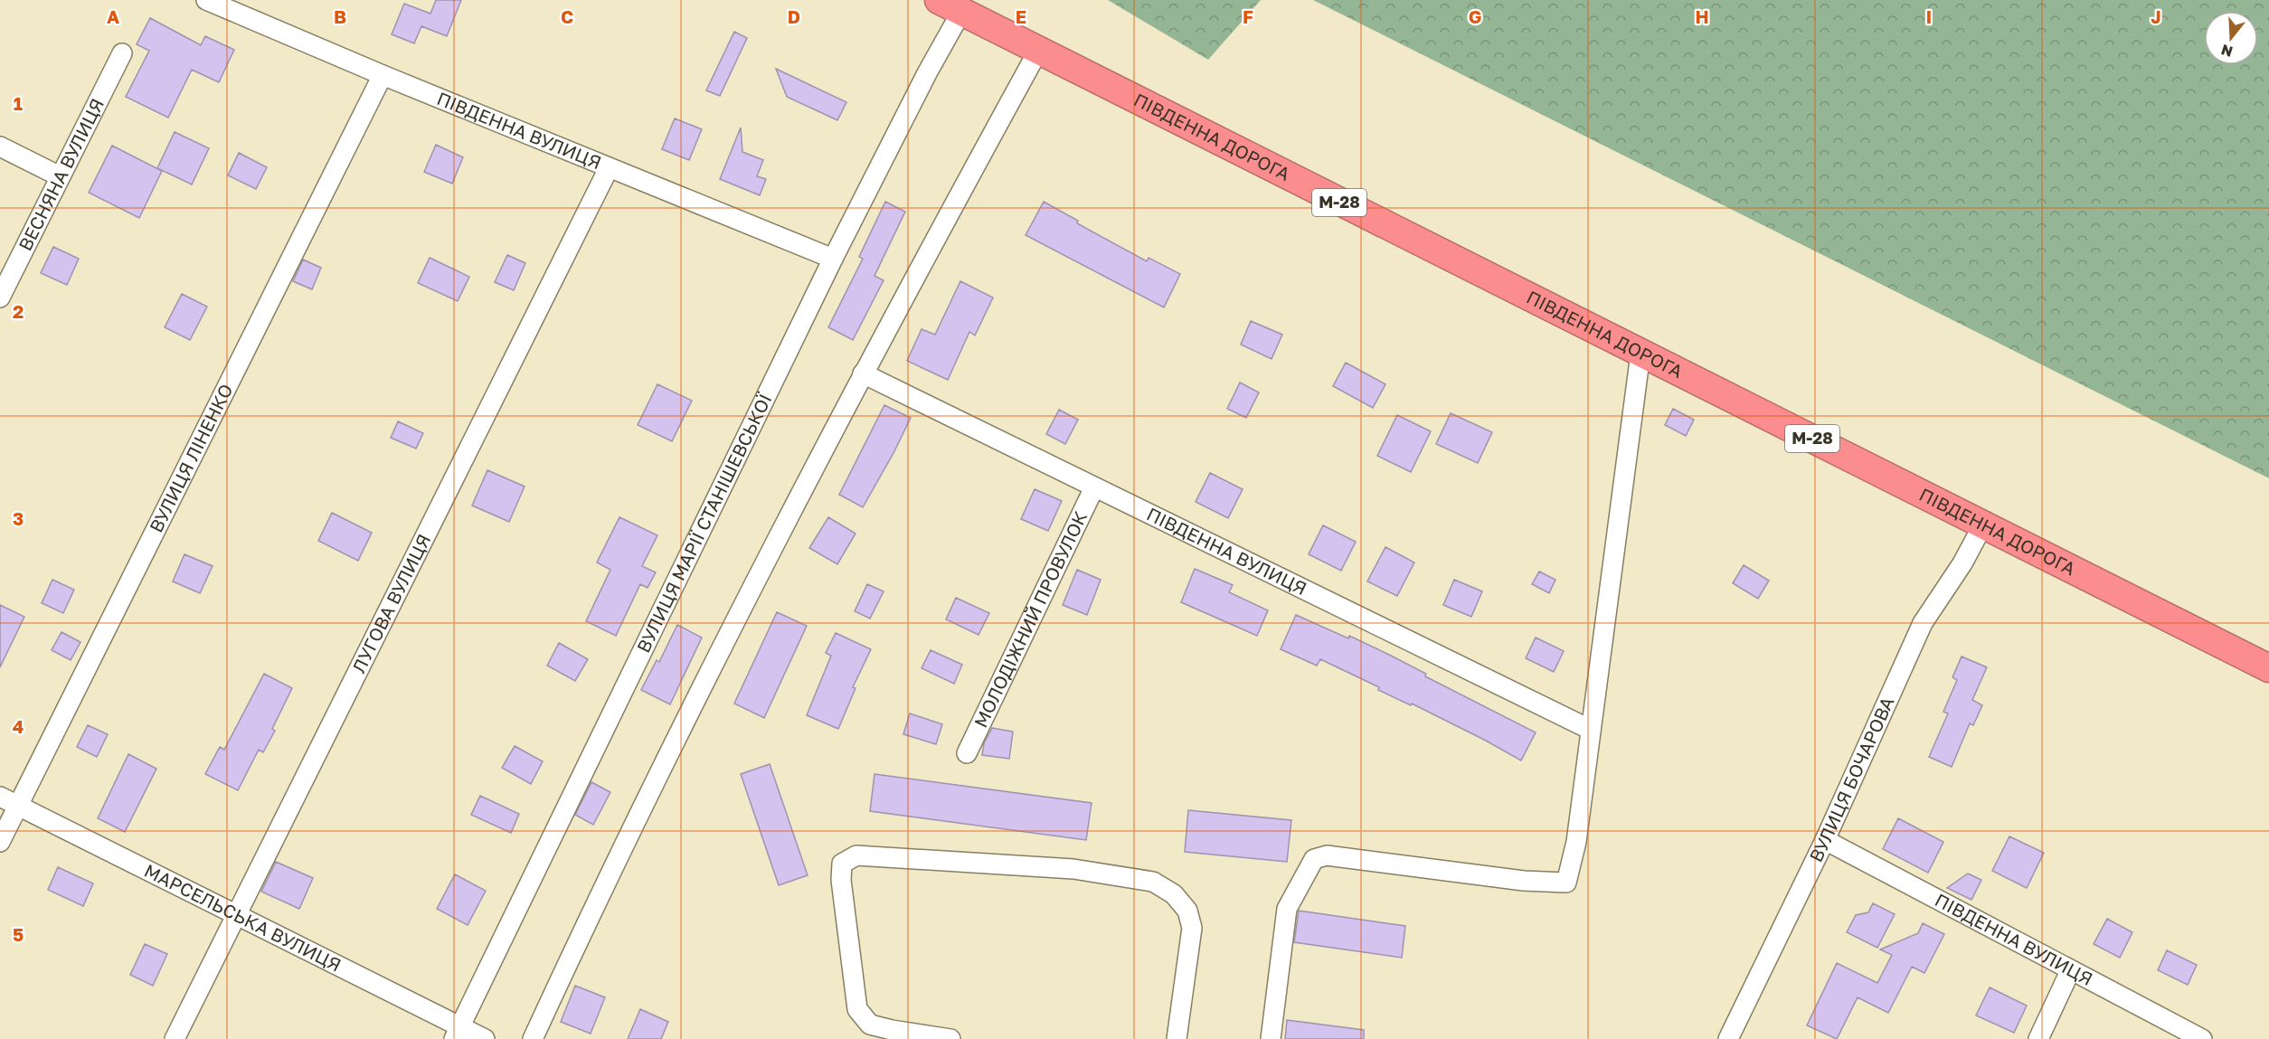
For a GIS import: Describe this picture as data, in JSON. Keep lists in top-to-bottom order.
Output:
{
  "streets": {
    "highway": ["ПІВДЕННА ДОРОГА", "М-28"],
    "street": [
      "ПІВДЕННА ВУЛИЦЯ",
      "ВЕСНЯНА ВУЛИЦЯ",
      "ВУЛИЦЯ ЛІНЕНКО",
      "ВУЛИЦЯ МАРІЇ СТАНІШЕВСЬКОЇ",
      "ЛУГОВА ВУЛИЦЯ",
      "МОЛОДІЖНИЙ ПРОВУЛОК",
      "ВУЛИЦЯ БОЧАРОВА",
      "МАРСЕЛЬСЬКА ВУЛИЦЯ"
    ]
  },
  "crossings": [
    ["ПІВДЕННА ВУЛИЦЯ", "ВУЛИЦЯ ЛІНЕНКО"],
    ["ПІВДЕННА ВУЛИЦЯ", "ВУЛИЦЯ МАРІЇ СТАНІШЕВСЬКОЇ"],
    ["ПІВДЕННА ВУЛИЦЯ", "ЛУГОВА ВУЛИЦЯ"],
    ["ПІВДЕННА ВУЛИЦЯ", "МОЛОДІЖНИЙ ПРОВУЛОК"],
    ["ПІВДЕННА ВУЛИЦЯ", "ВУЛИЦЯ БОЧАРОВА"],
    ["ПІВДЕННА ДОРОГА", "ВУЛИЦЯ МАРІЇ СТАНІШЕВСЬКОЇ"],
    ["ПІВДЕННА ДОРОГА", "ВУЛИЦЯ БОЧАРОВА"],
    ["ВУЛИЦЯ ЛІНЕНКО", "МАРСЕЛЬСЬКА ВУЛИЦЯ"],
    ["ВУЛИЦЯ МАРІЇ СТАНІШЕВСЬКОЇ", "МАРСЕЛЬСЬКА ВУЛИЦЯ"],
    ["ЛУГОВА ВУЛИЦЯ", "МАРСЕЛЬСЬКА ВУЛИЦЯ"]
  ],
  "north": "bottom",
  "grid": {
    "columns": [
      "A",
      "B",
      "C",
      "D",
      "E",
      "F",
      "G",
      "H",
      "I",
      "J"
    ],
    "rows": [
      "1",
      "2",
      "3",
      "4",
      "5"
    ]
  }
}
